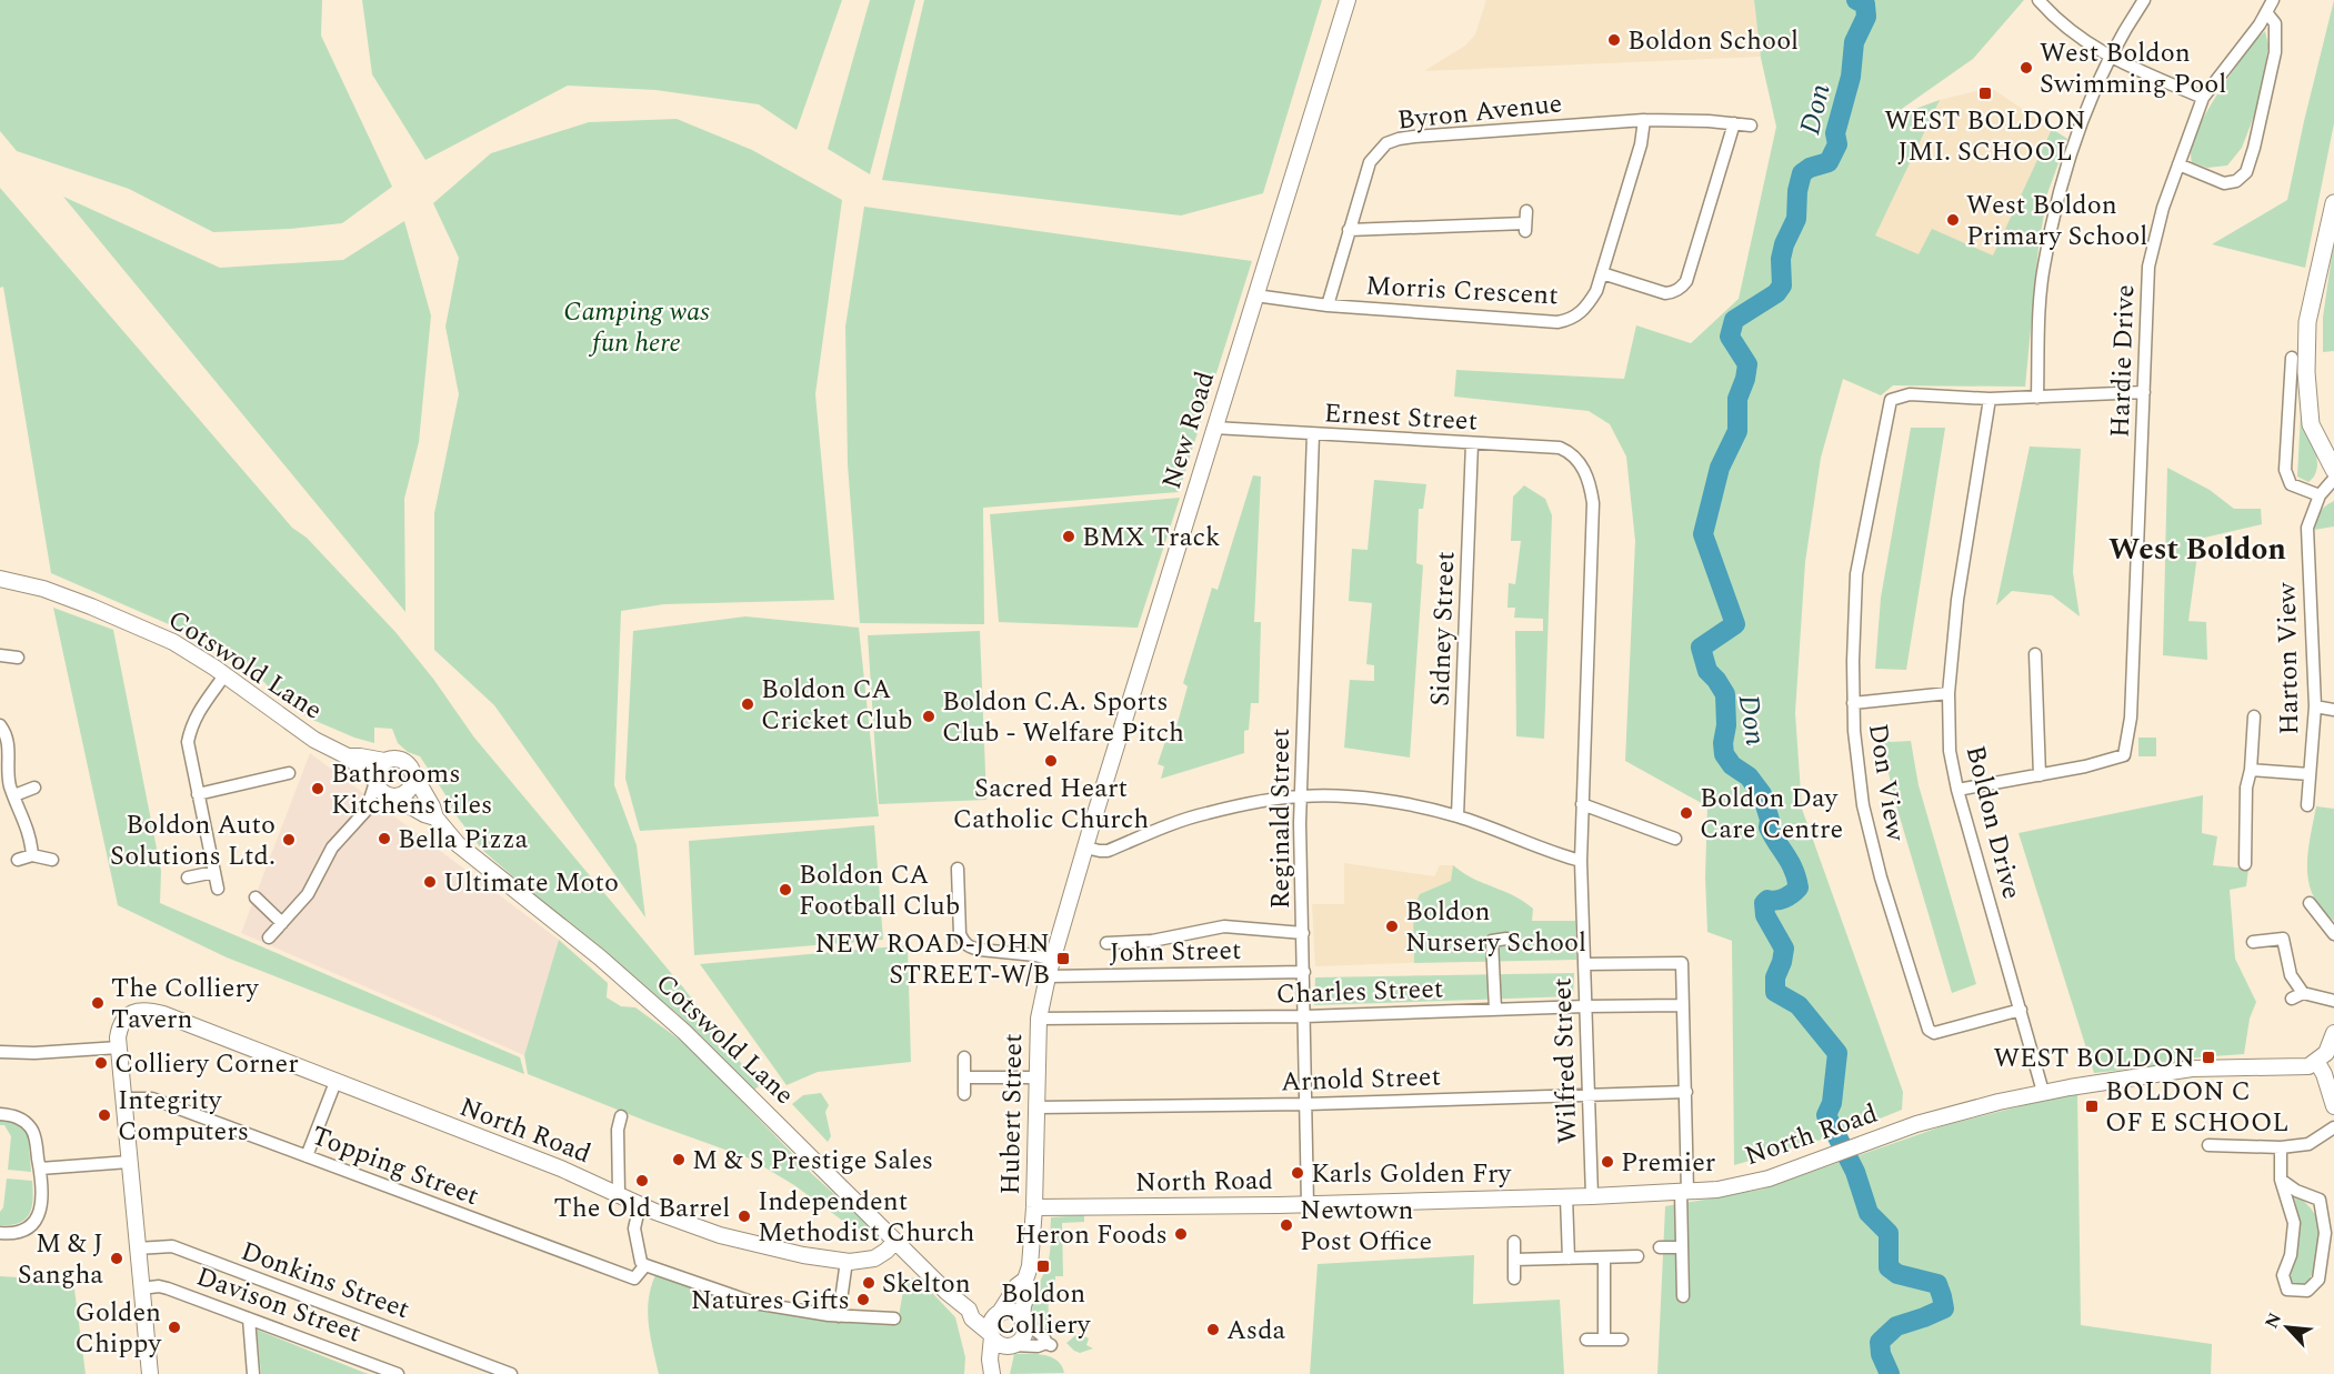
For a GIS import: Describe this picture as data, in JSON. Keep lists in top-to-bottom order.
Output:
{
  "streets": {
    "street": [
      "Byron Avenue",
      "Morris Crescent",
      "Hardie Drive",
      "Ernest Street",
      "New Road",
      "Sidney Street",
      "Harton View",
      "Cotswold Lane",
      "Don View",
      "Reginald Street",
      "Boldon Drive",
      "John Street",
      "Charles Street",
      "Wilfred Street",
      "Arnold Street",
      "Hubert Street",
      "North Road",
      "Topping Street",
      "Donkins Street",
      "Davison Street"
    ]
  },
  "crossings": [
    ["Byron Avenue", "Morris Crescent"],
    ["Morris Crescent", "New Road"],
    ["Ernest Street", "New Road"],
    ["Ernest Street", "Sidney Street"],
    ["Ernest Street", "Reginald Street"],
    ["Ernest Street", "Wilfred Street"],
    ["New Road", "Hubert Street"],
    ["Cotswold Lane", "Hubert Street"],
    ["Cotswold Lane", "North Road"],
    ["Don View", "Boldon Drive"],
    ["Reginald Street", "John Street"],
    ["Reginald Street", "Charles Street"],
    ["Reginald Street", "Arnold Street"],
    ["Reginald Street", "North Road"],
    ["Boldon Drive", "North Road"],
    ["John Street", "Hubert Street"],
    ["Charles Street", "Wilfred Street"],
    ["Charles Street", "Hubert Street"],
    ["Wilfred Street", "Arnold Street"],
    ["Wilfred Street", "North Road"],
    ["Arnold Street", "Hubert Street"],
    ["Hubert Street", "North Road"]
  ],
  "districts": ["West Boldon"],
  "water": ["Don"],
  "parks": ["Camping was fun here"],
  "places": {
    "other": [
      "Boldon School",
      "West Boldon Swimming Pool",
      "West Boldon Primary School",
      "BMX Track",
      "Boldon CA Cricket Club",
      "Boldon C.A. Sports Club - Welfare Pitch",
      "Sacred Heart Catholic Church",
      "Bathrooms Kitchens tiles",
      "Boldon Day Care Centre",
      "Bella Pizza",
      "Boldon Auto Solutions Ltd.",
      "Ultimate Moto",
      "Boldon CA Football Club",
      "Boldon Nursery School",
      "The Colliery Tavern",
      "Colliery Corner",
      "Integrity Computers",
      "M & S Prestige Sales",
      "Premier",
      "Karls Golden Fry",
      "The Old Barrel",
      "Independent Methodist Church",
      "Newtown Post Office",
      "Heron Foods",
      "M & J Sangha",
      "Skelton",
      "Natures Gifts",
      "Golden Chippy",
      "Asda"
    ],
    "transit": [
      "WEST BOLDON JMI. SCHOOL",
      "NEW ROAD-JOHN STREET-W/B",
      "WEST BOLDON",
      "BOLDON C OF E SCHOOL",
      "Boldon Colliery"
    ]
  },
  "north": "top left"
}
